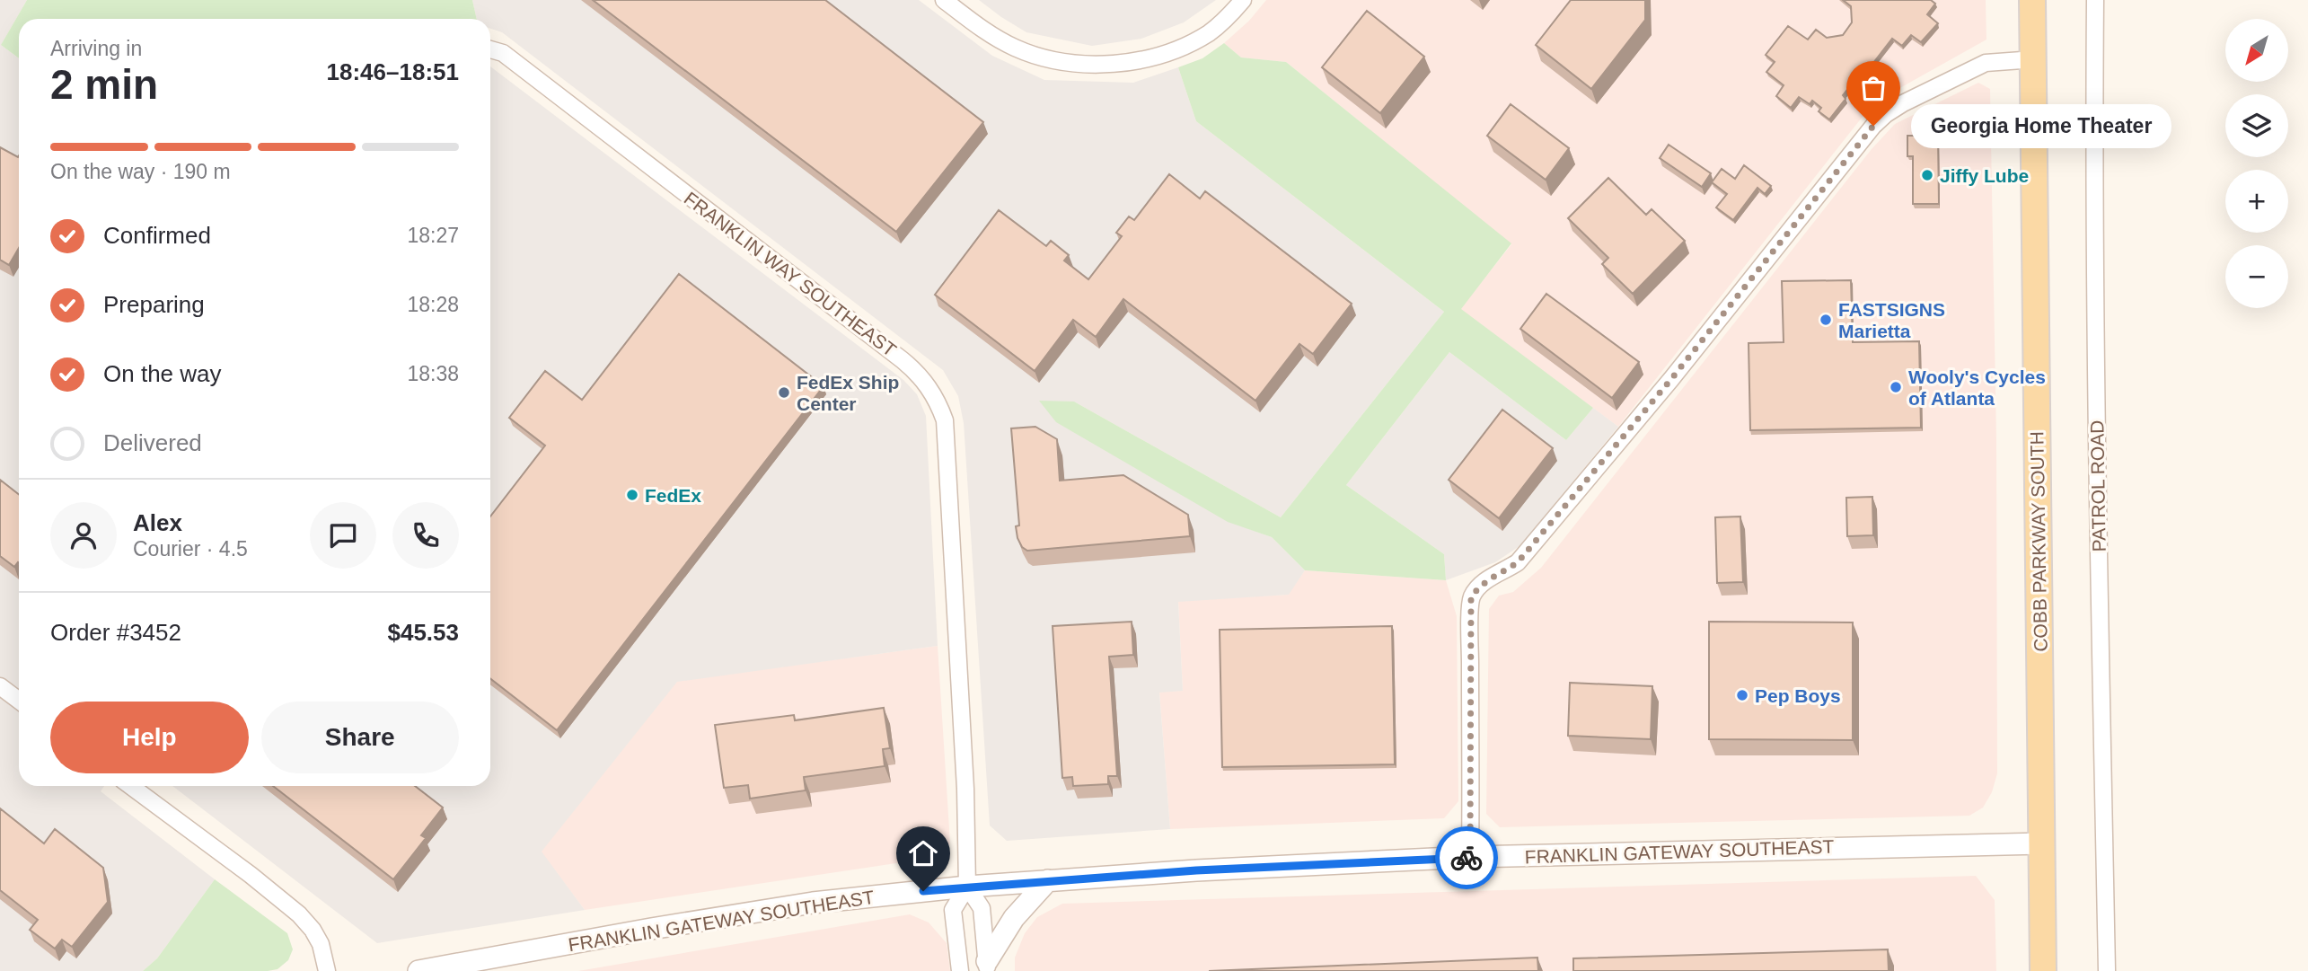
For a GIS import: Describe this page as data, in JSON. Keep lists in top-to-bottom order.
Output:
{
  "streets": {
    "main road": ["COBB PARKWAY SOUTH"],
    "street": ["FRANKLIN WAY SOUTHEAST", "PATROL ROAD", "FRANKLIN GATEWAY SOUTHEAST"]
  },
  "crossings": [
    ["FRANKLIN WAY SOUTHEAST", "FRANKLIN GATEWAY SOUTHEAST"],
    ["COBB PARKWAY SOUTH", "FRANKLIN GATEWAY SOUTHEAST"]
  ],
  "places": [
    "Georgia Home Theater",
    "Jiffy Lube",
    "FASTSIGNS Marietta",
    "Wooly's Cycles of Atlanta",
    "FedEx Ship Center",
    "FedEx",
    "Pep Boys"
  ],
  "north": "bottom left",
  "page": {
    "map_buttons": ["+", "−"],
    "heading": ["2 min", "Arriving in", "18:46–18:51"],
    "panel": [
      "Alex",
      "Courier · 4.5",
      "Order #3452",
      "$45.53"
    ],
    "bubble": "Georgia Home Theater",
    "bar": "On the way · 190 m",
    "list": [
      ["Confirmed", "18:27"],
      ["Preparing", "18:28"],
      ["On the way", "18:38"],
      "Delivered"
    ],
    "buttons": ["Help", "Share"]
  }
}
